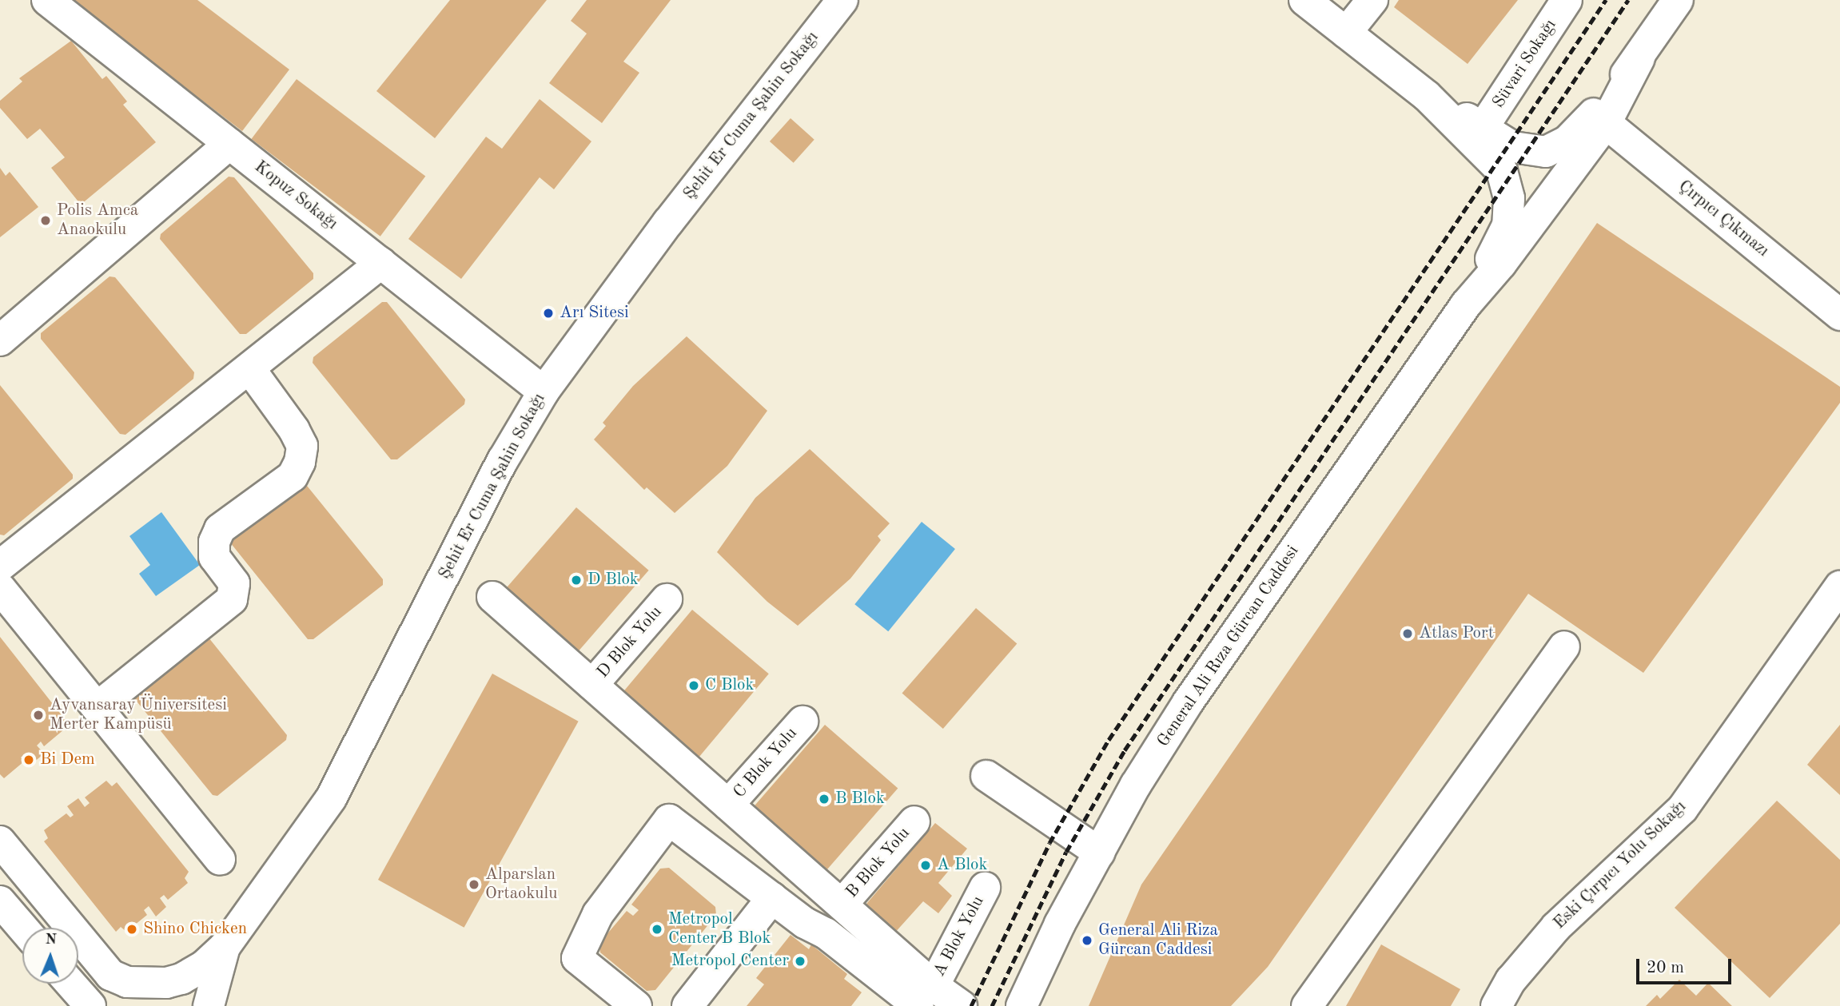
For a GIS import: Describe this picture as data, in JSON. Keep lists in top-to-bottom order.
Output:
{
  "streets": {
    "main road": [
      "Süvari Sokağı",
      "Şehit Er Cuma Şahin Sokağı",
      "Kopuz Sokağı",
      "Çırpıcı Çıkmazı",
      "D Blok Yolu",
      "General Ali Rıza Gürcan Caddesi",
      "C Blok Yolu",
      "B Blok Yolu",
      "Eski Çırpıcı Yolu Sokağı",
      "A Blok Yolu"
    ]
  },
  "crossings": [
    ["Şehit Er Cuma Şahin Sokağı", "Kopuz Sokağı"]
  ],
  "places": [
    "Polis Amca Anaokulu",
    "Arı Sitesi",
    "D Blok",
    "Atlas Port",
    "C Blok",
    "Ayvansaray Üniversitesi Merter Kampüsü",
    "Bi Dem",
    "B Blok",
    "A Blok",
    "Alparslan Ortaokulu",
    "Shino Chicken",
    "Metropol Center B Blok",
    "General Ali Riza Gürcan Caddesi",
    "Metropol Center"
  ],
  "scale_bar": "20 m",
  "north": "top"
}
